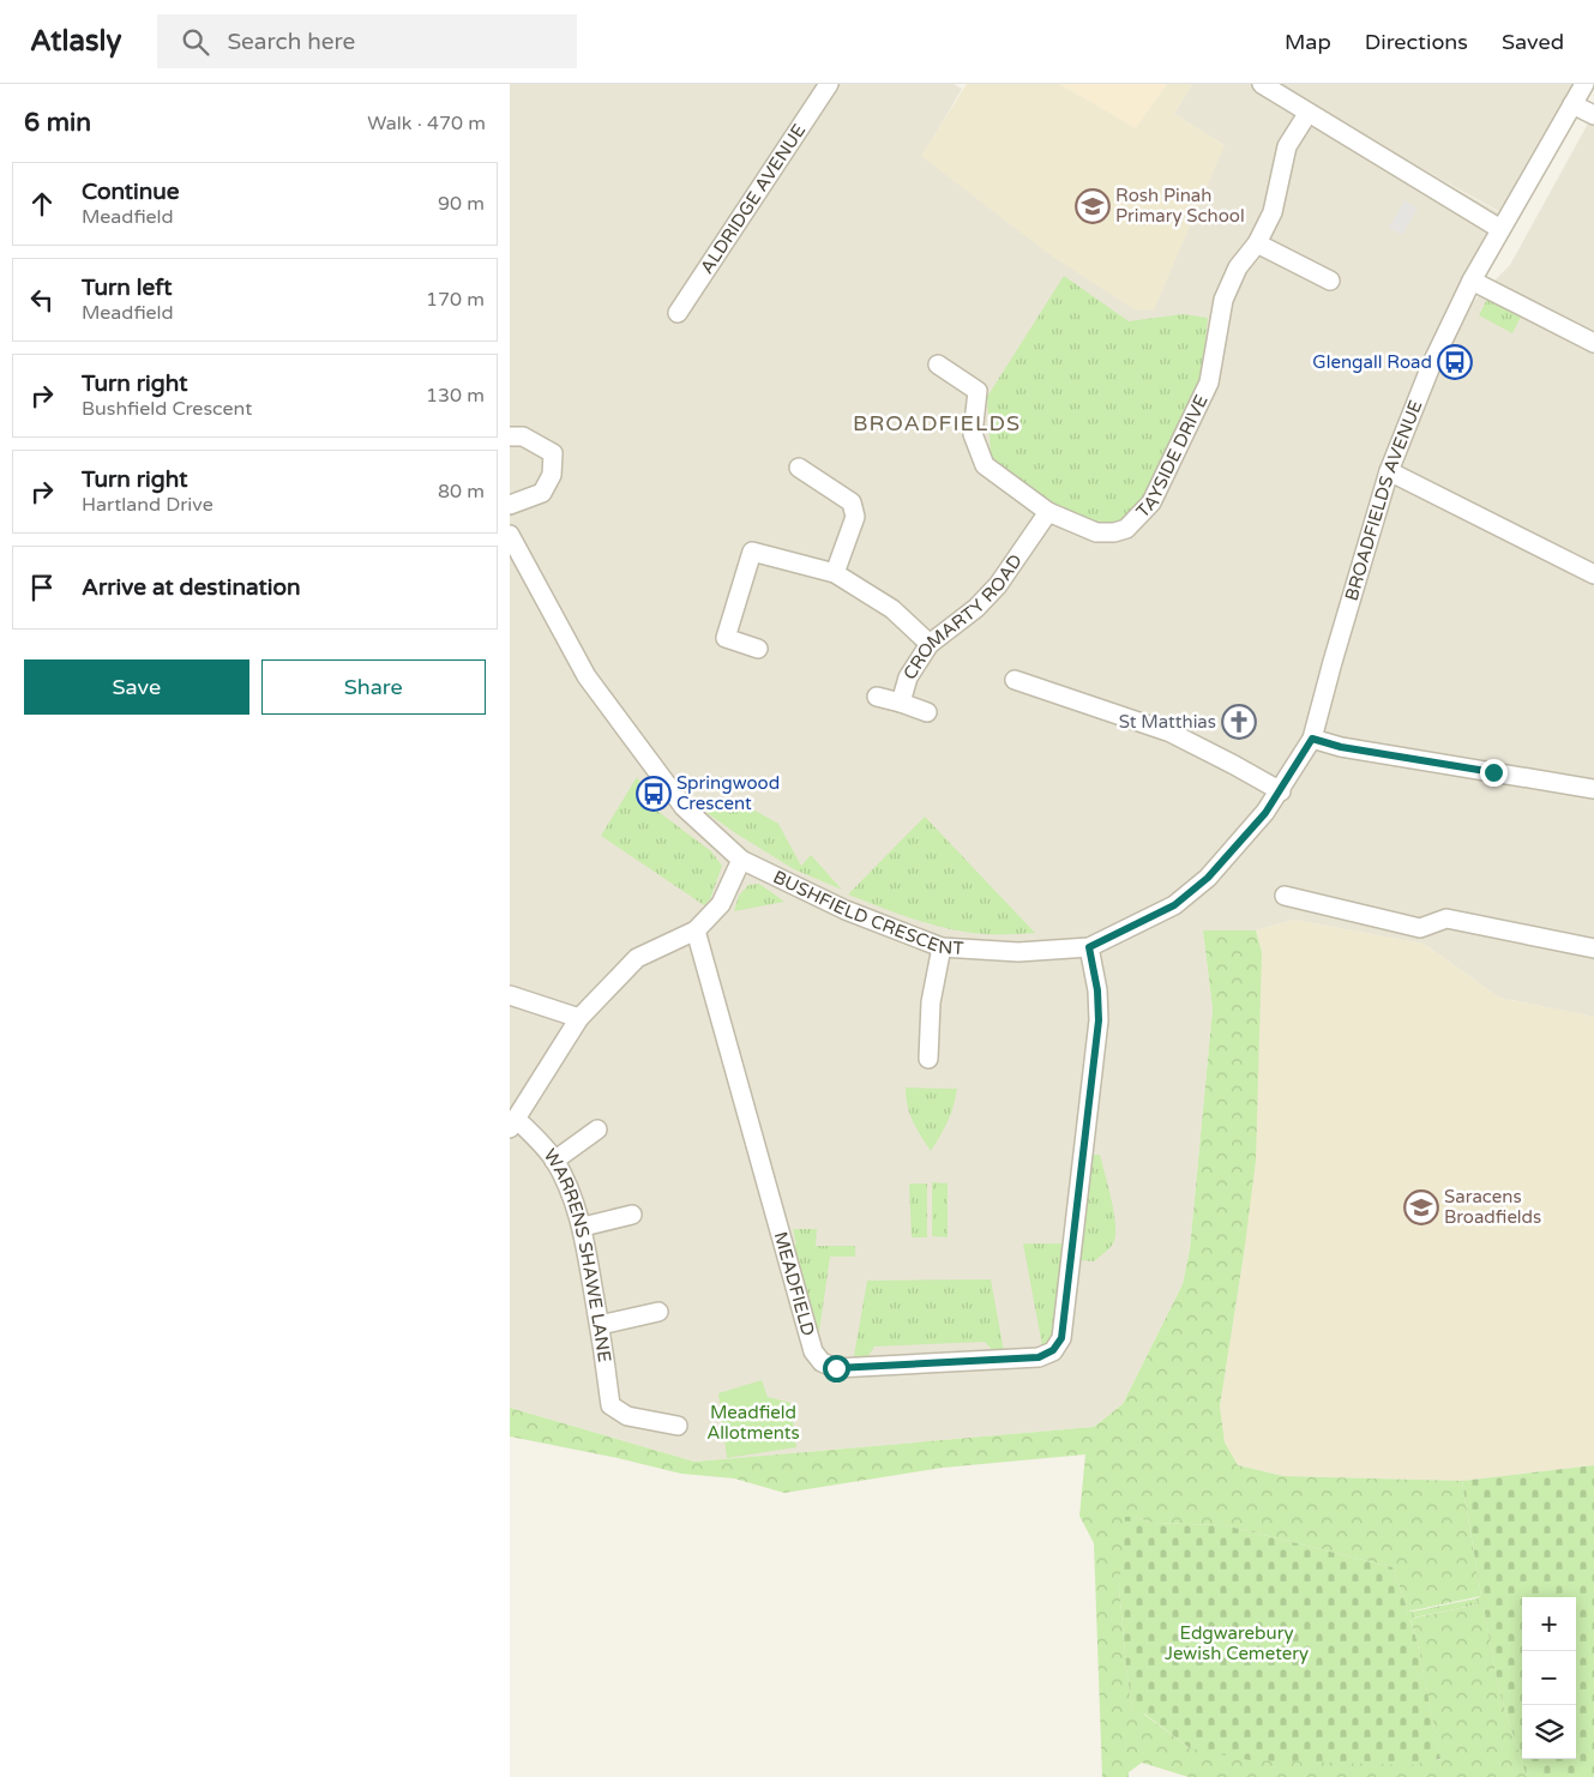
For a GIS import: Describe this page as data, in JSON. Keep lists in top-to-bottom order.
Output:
{
  "streets": {
    "street": [
      "ALDRIDGE AVENUE",
      "TAYSIDE DRIVE",
      "BROADFIELDS AVENUE",
      "CROMARTY ROAD",
      "BUSHFIELD CRESCENT",
      "WARRENS SHAWE LANE",
      "MEADFIELD"
    ]
  },
  "crossings": [
    ["TAYSIDE DRIVE", "CROMARTY ROAD"],
    ["BROADFIELDS AVENUE", "BUSHFIELD CRESCENT"],
    ["BUSHFIELD CRESCENT", "MEADFIELD"]
  ],
  "districts": ["BROADFIELDS"],
  "parks": ["Meadfield Allotments", "Edgwarebury Jewish Cemetery"],
  "places": {
    "school or university": ["Rosh Pinah Primary School", "Saracens Broadfields"],
    "bus stop": ["Glengall Road", "Springwood Crescent"],
    "church": ["St Matthias"]
  },
  "page": {
    "header": "Atlasly",
    "search": "Search here",
    "nav": ["Map", "Directions", "Saved"],
    "heading": ["6 min", "Walk · 470 m"],
    "list": [
      ["Continue", "Meadfield", "90 m"],
      ["Turn left", "Meadfield", "170 m"],
      ["Turn right", "Bushfield Crescent", "130 m"],
      ["Turn right", "Hartland Drive", "80 m"],
      "Arrive at destination"
    ],
    "buttons": ["Save", "Share"],
    "map_buttons": ["+", "−"]
  }
}
